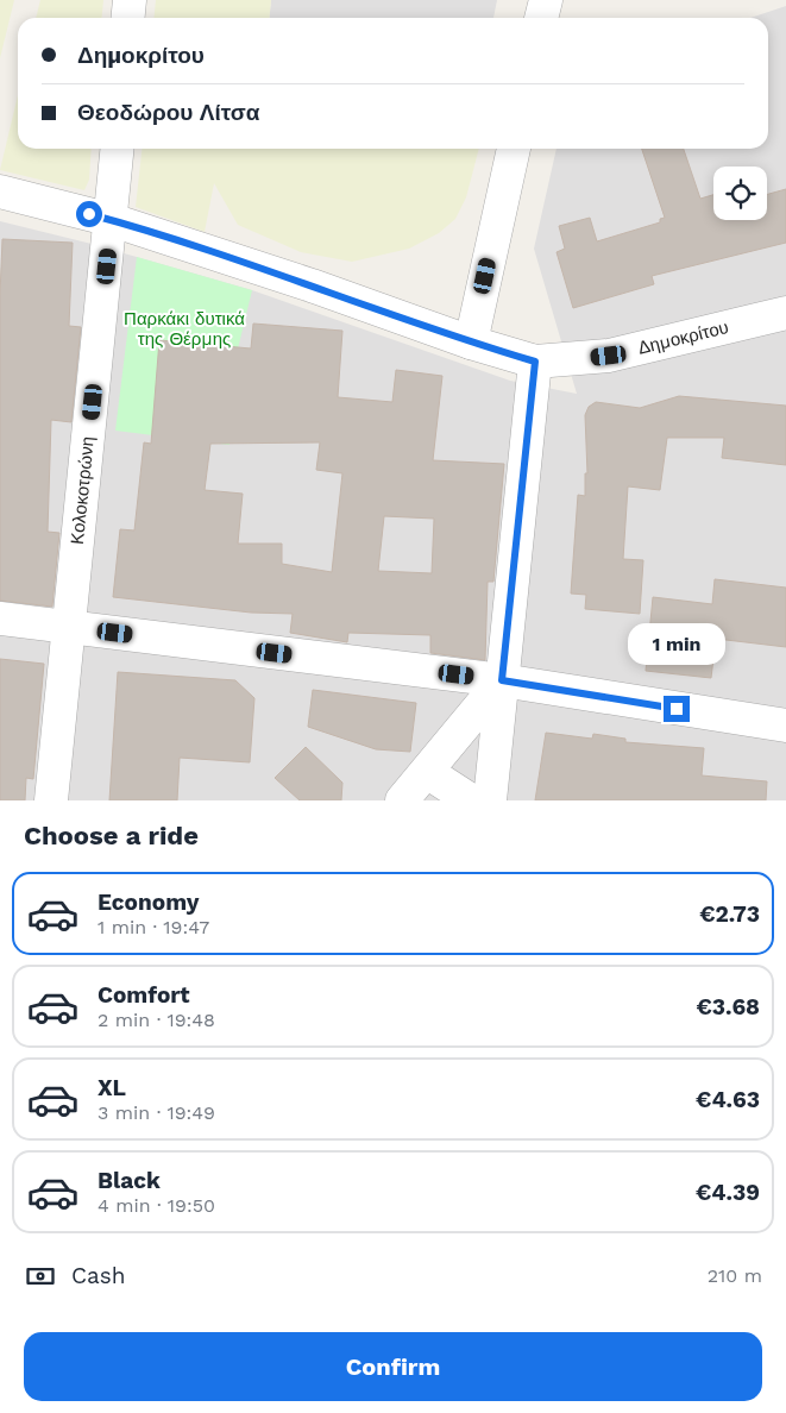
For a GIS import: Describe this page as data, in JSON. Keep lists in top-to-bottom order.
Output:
{
  "streets": {
    "street": ["Δημοκρίτου", "Κολοκοτρώνη"]
  },
  "crossings": [
    ["Δημοκρίτου", "Κολοκοτρώνη"]
  ],
  "parks": ["Παρκάκι δυτικά της Θέρμης"],
  "page": {
    "banner": ["Δημοκρίτου", "Θεοδώρου Λίτσα"],
    "bubble": "1 min",
    "heading": "Choose a ride",
    "list": [
      {
        "name": "Economy",
        "note": "1 min · 19:47",
        "value": "€2.73"
      },
      {
        "name": "Comfort",
        "note": "2 min · 19:48",
        "value": "€3.68"
      },
      {
        "name": "XL",
        "note": "3 min · 19:49",
        "value": "€4.63"
      },
      {
        "name": "Black",
        "note": "4 min · 19:50",
        "value": "€4.39"
      }
    ],
    "pay": ["Cash", "210 m"],
    "buttons": "Confirm"
  }
}
